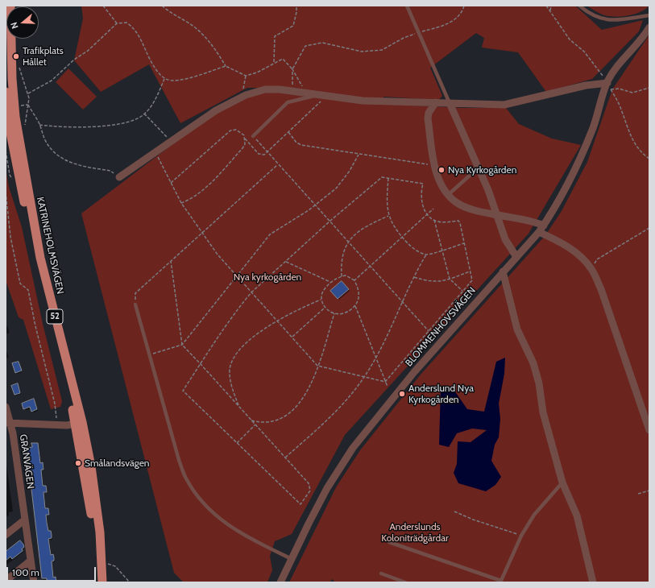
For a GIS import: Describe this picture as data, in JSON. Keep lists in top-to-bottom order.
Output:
{
  "streets": {
    "main road": ["KATRINEHOLMSVÄGEN", "52"],
    "street": ["BLOMMENHOVSVÄGEN", "GRANVÄGEN"]
  },
  "parks": ["Nya kyrkogården", "Anderslunds Koloniträdgårdar"],
  "places": [
    "Trafikplats Hållet",
    "Nya Kyrkogården",
    "Anderslund Nya Kyrkogården",
    "Smålandsvägen"
  ],
  "scale_bar": "100 m",
  "north": "left"
}
